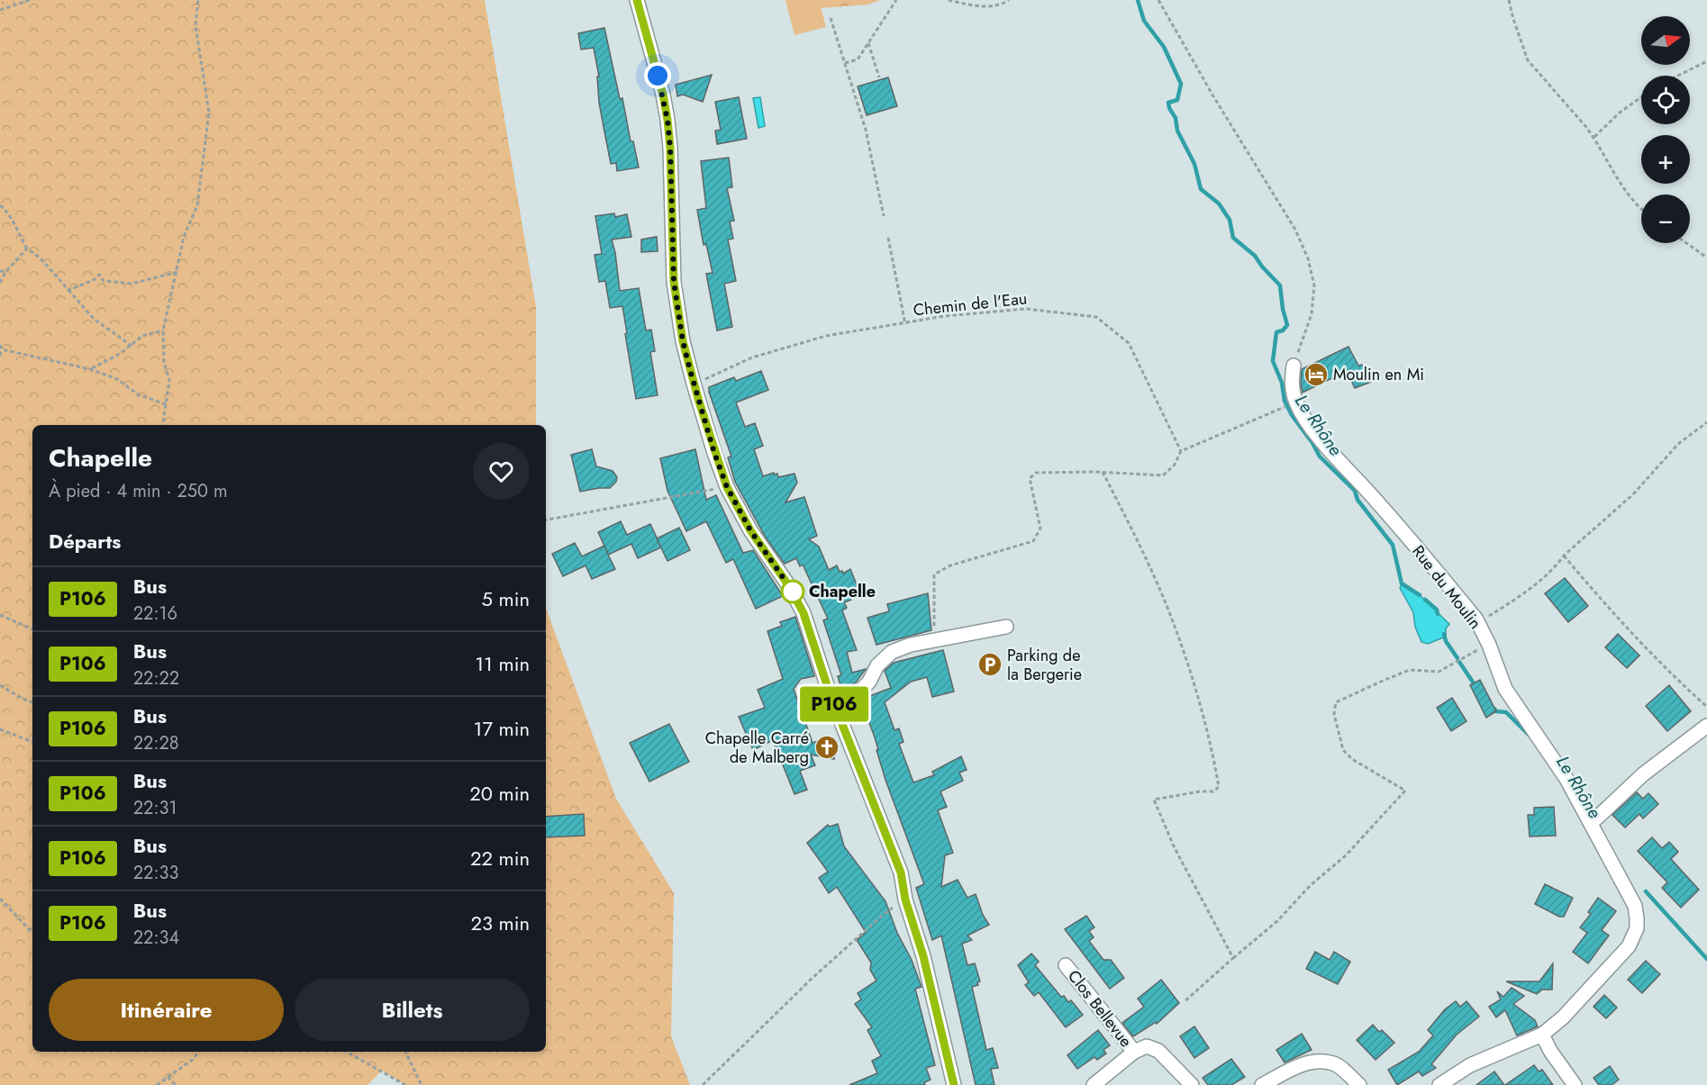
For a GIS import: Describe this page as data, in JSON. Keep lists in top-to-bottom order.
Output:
{
  "streets": {
    "street": ["Rue du Moulin", "Clos Bellevue"],
    "path": ["Chemin de l'Eau"]
  },
  "water": ["Le Rhône"],
  "places": {
    "hotel": ["Moulin en Mi"],
    "other": ["Chapelle"],
    "parking": ["Parking de la Bergerie"],
    "church": ["Chapelle Carré de Malberg"]
  },
  "lines": ["bus line P106"],
  "north": "right",
  "page": {
    "on_map": "P106",
    "map_buttons": ["+", "−"],
    "heading": [
      ["Chapelle", "À pied · 4 min · 250 m"],
      "Départs"
    ],
    "list": [
      {
        "mark": "P106",
        "name": "Bus",
        "note": "22:16",
        "value": "5 min"
      },
      {
        "mark": "P106",
        "name": "Bus",
        "note": "22:22",
        "value": "11 min"
      },
      {
        "mark": "P106",
        "name": "Bus",
        "note": "22:28",
        "value": "17 min"
      },
      {
        "mark": "P106",
        "name": "Bus",
        "note": "22:31",
        "value": "20 min"
      },
      {
        "mark": "P106",
        "name": "Bus",
        "note": "22:33",
        "value": "22 min"
      },
      {
        "mark": "P106",
        "name": "Bus",
        "note": "22:34",
        "value": "23 min"
      }
    ],
    "buttons": ["Itinéraire", "Billets"]
  }
}
